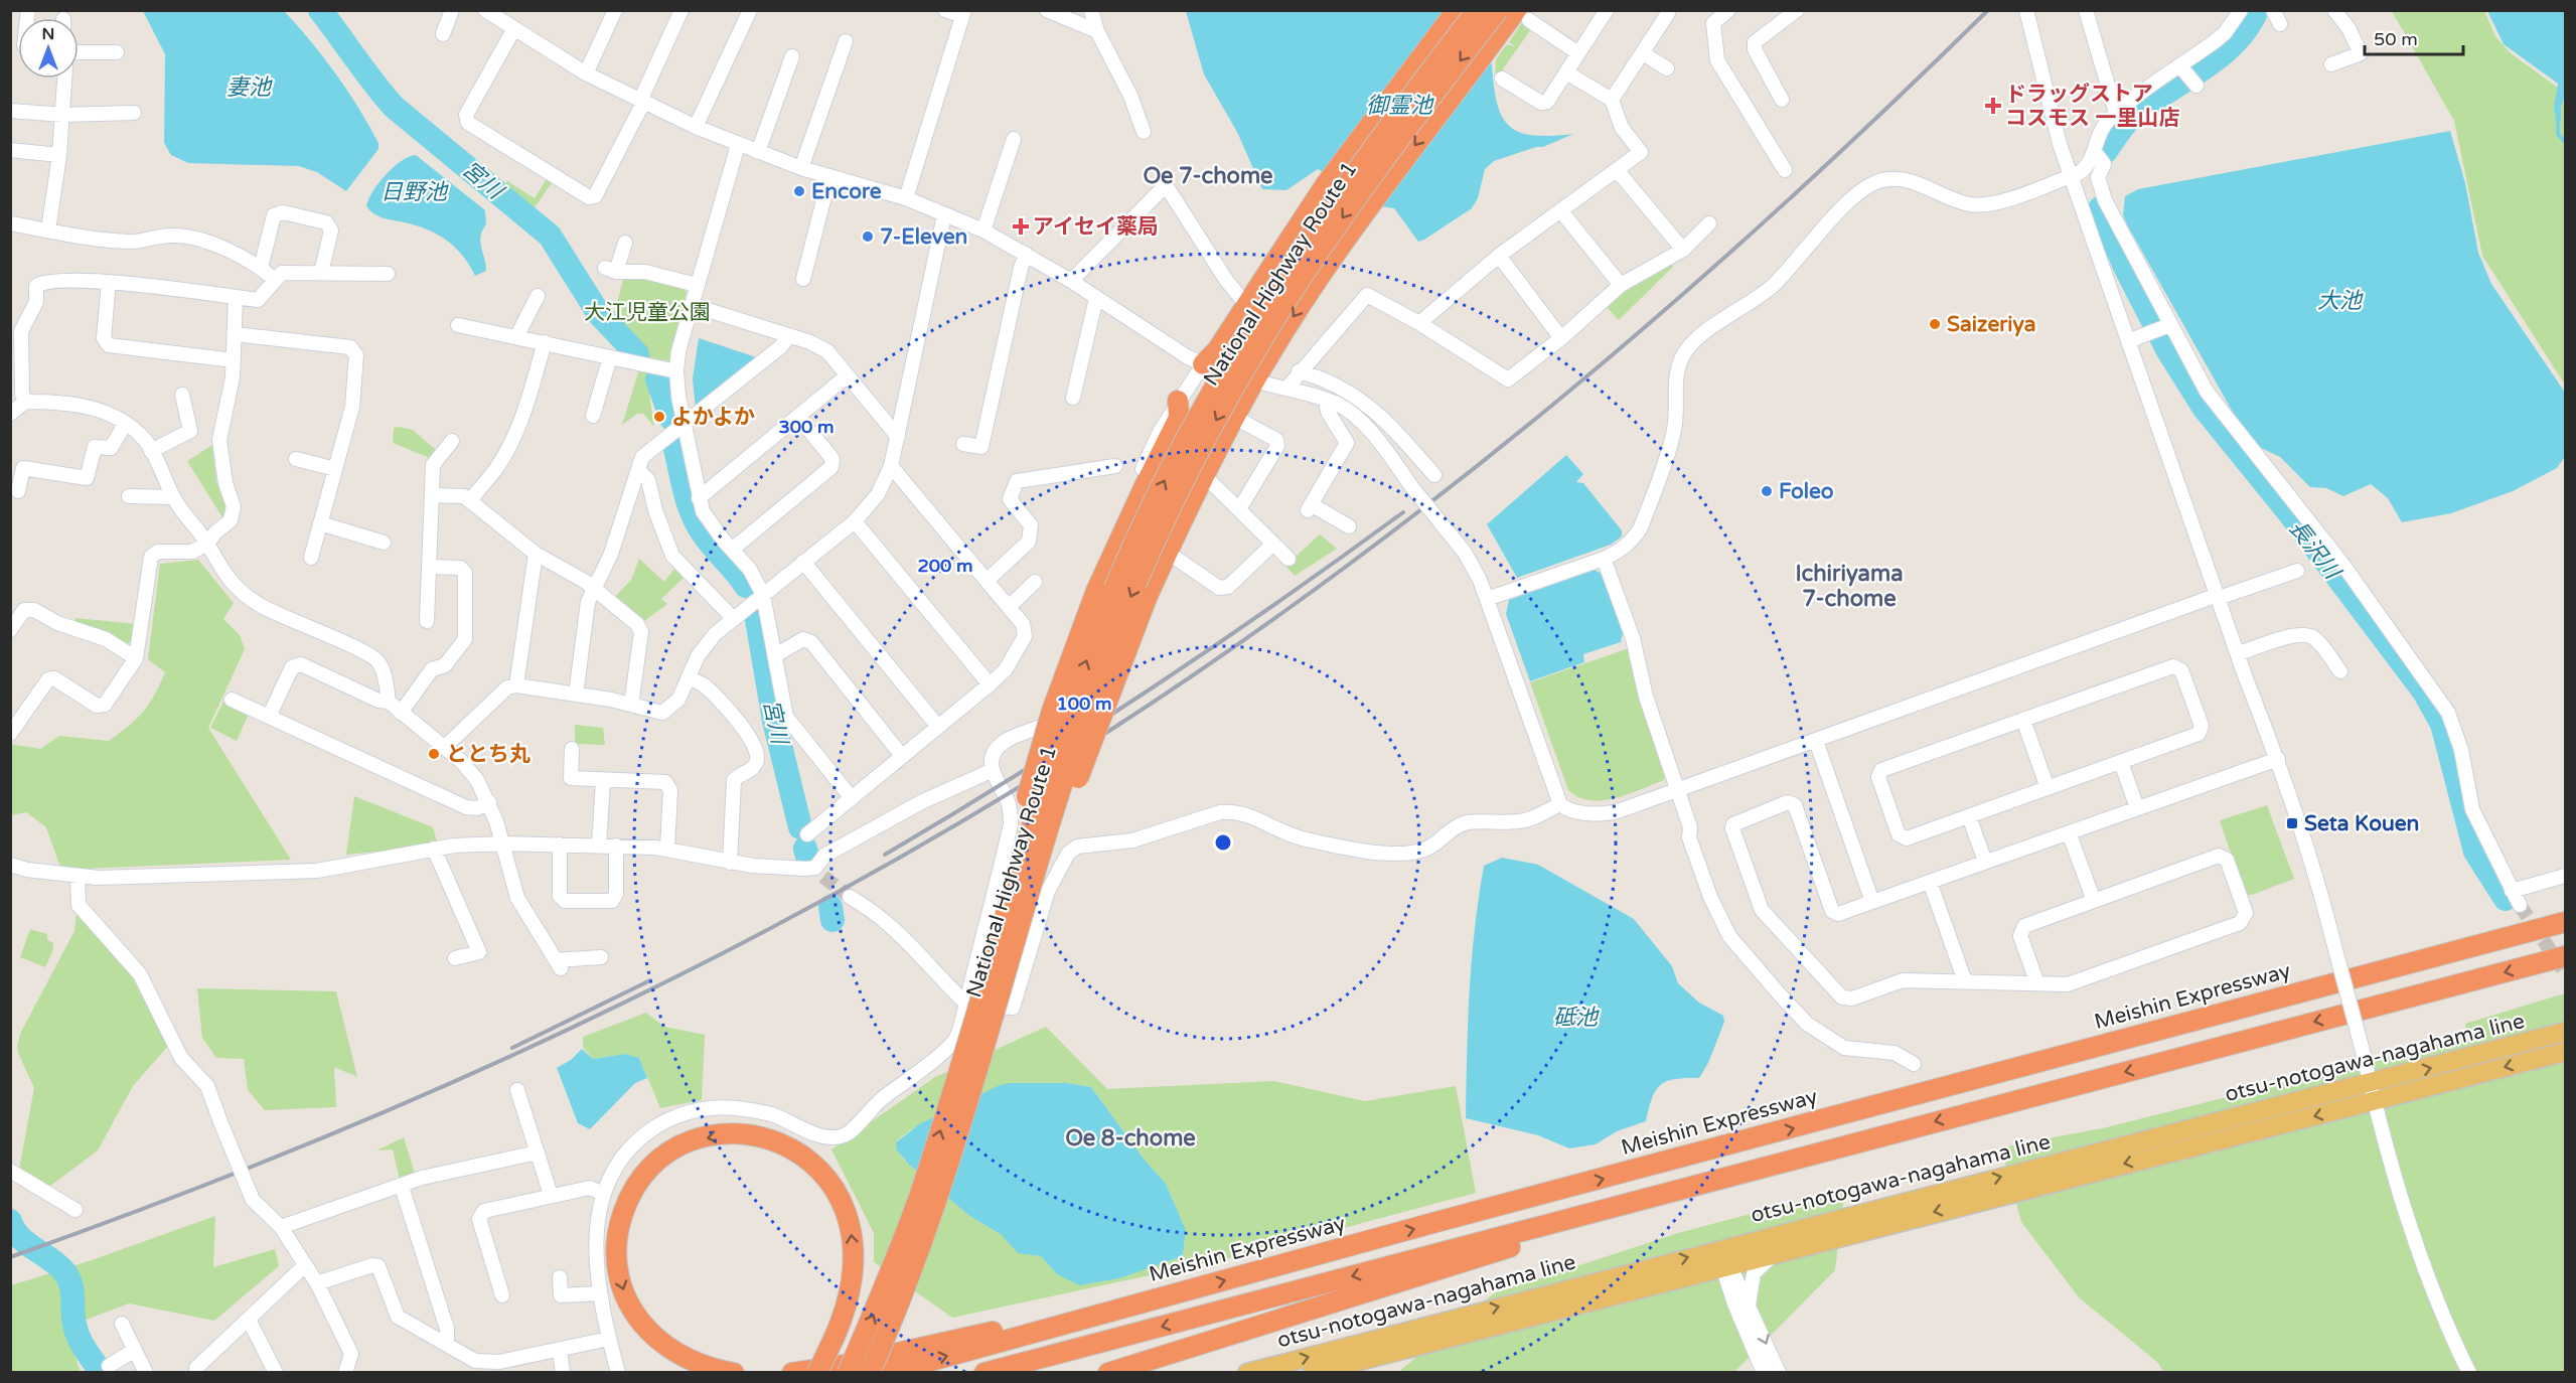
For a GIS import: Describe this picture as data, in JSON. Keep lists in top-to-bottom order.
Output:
{
  "streets": {
    "highway": ["National Highway Route 1", "Meishin Expressway"],
    "main road": ["otsu-notogawa-nagahama line"]
  },
  "districts": ["Oe 7-chome", "Ichiriyama 7-chome", "Oe 8-chome"],
  "water": [
    "妻池",
    "御霊池",
    "宮川",
    "日野池",
    "大池",
    "長沢川",
    "砥池"
  ],
  "parks": ["大江児童公園"],
  "places": {
    "health": ["ドラッグストア コスモス 一里山店", "アイセイ薬局"],
    "other": [
      "Encore",
      "7-Eleven",
      "Saizeriya",
      "よかよか",
      "Foleo",
      "ととち丸"
    ],
    "transit": ["Seta Kouen"]
  },
  "scale_bar": "50 m",
  "north": "top",
  "rings": ["300 m", "200 m", "100 m"]
}
